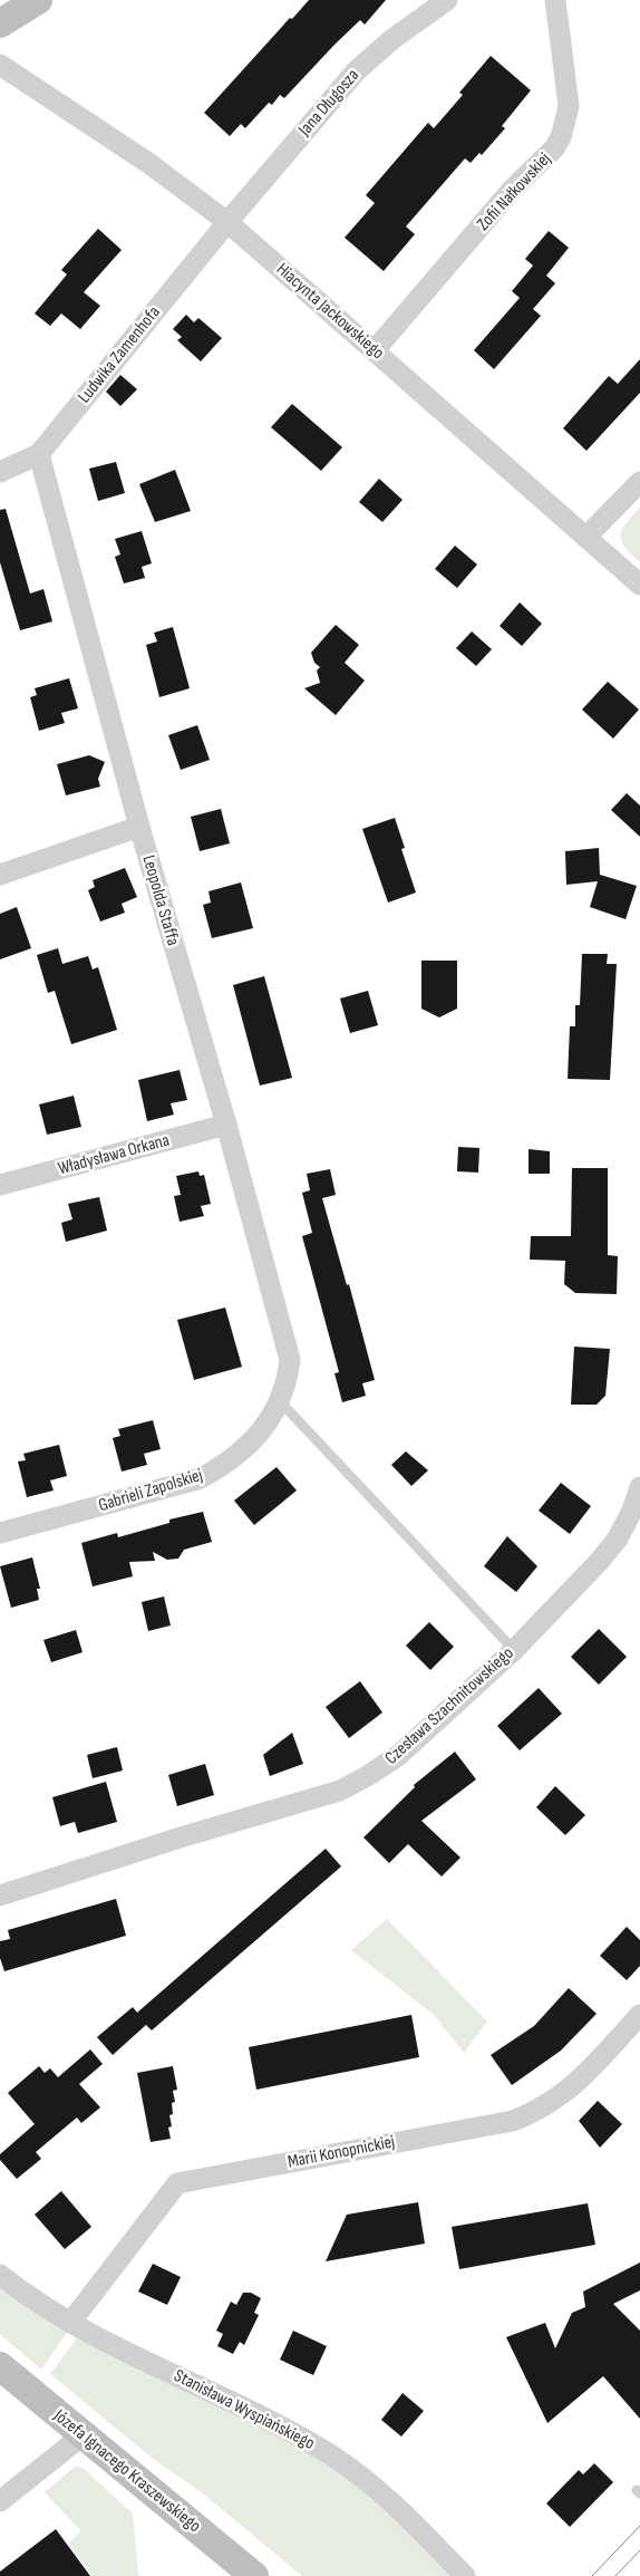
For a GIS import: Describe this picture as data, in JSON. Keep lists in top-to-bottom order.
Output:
{
  "streets": {
    "street": [
      "Jana Długosza",
      "Zofii Nałkowskiej",
      "Hiacynta Jackowskiego",
      "Ludwika Zamenhofa",
      "Leopolda Staffa",
      "Władysława Orkana",
      "Gabrieli Zapolskiej",
      "Czesława Szachnitowskiego",
      "Marii Konopnickiej",
      "Stanisława Wyspiańskiego",
      "Józefa Ignacego Kraszewskiego"
    ]
  },
  "crossings": [
    ["Jana Długosza", "Hiacynta Jackowskiego"],
    ["Jana Długosza", "Ludwika Zamenhofa"],
    ["Zofii Nałkowskiej", "Hiacynta Jackowskiego"],
    ["Hiacynta Jackowskiego", "Ludwika Zamenhofa"],
    ["Ludwika Zamenhofa", "Leopolda Staffa"],
    ["Leopolda Staffa", "Władysława Orkana"],
    ["Leopolda Staffa", "Gabrieli Zapolskiej"],
    ["Marii Konopnickiej", "Stanisława Wyspiańskiego"]
  ]
}
